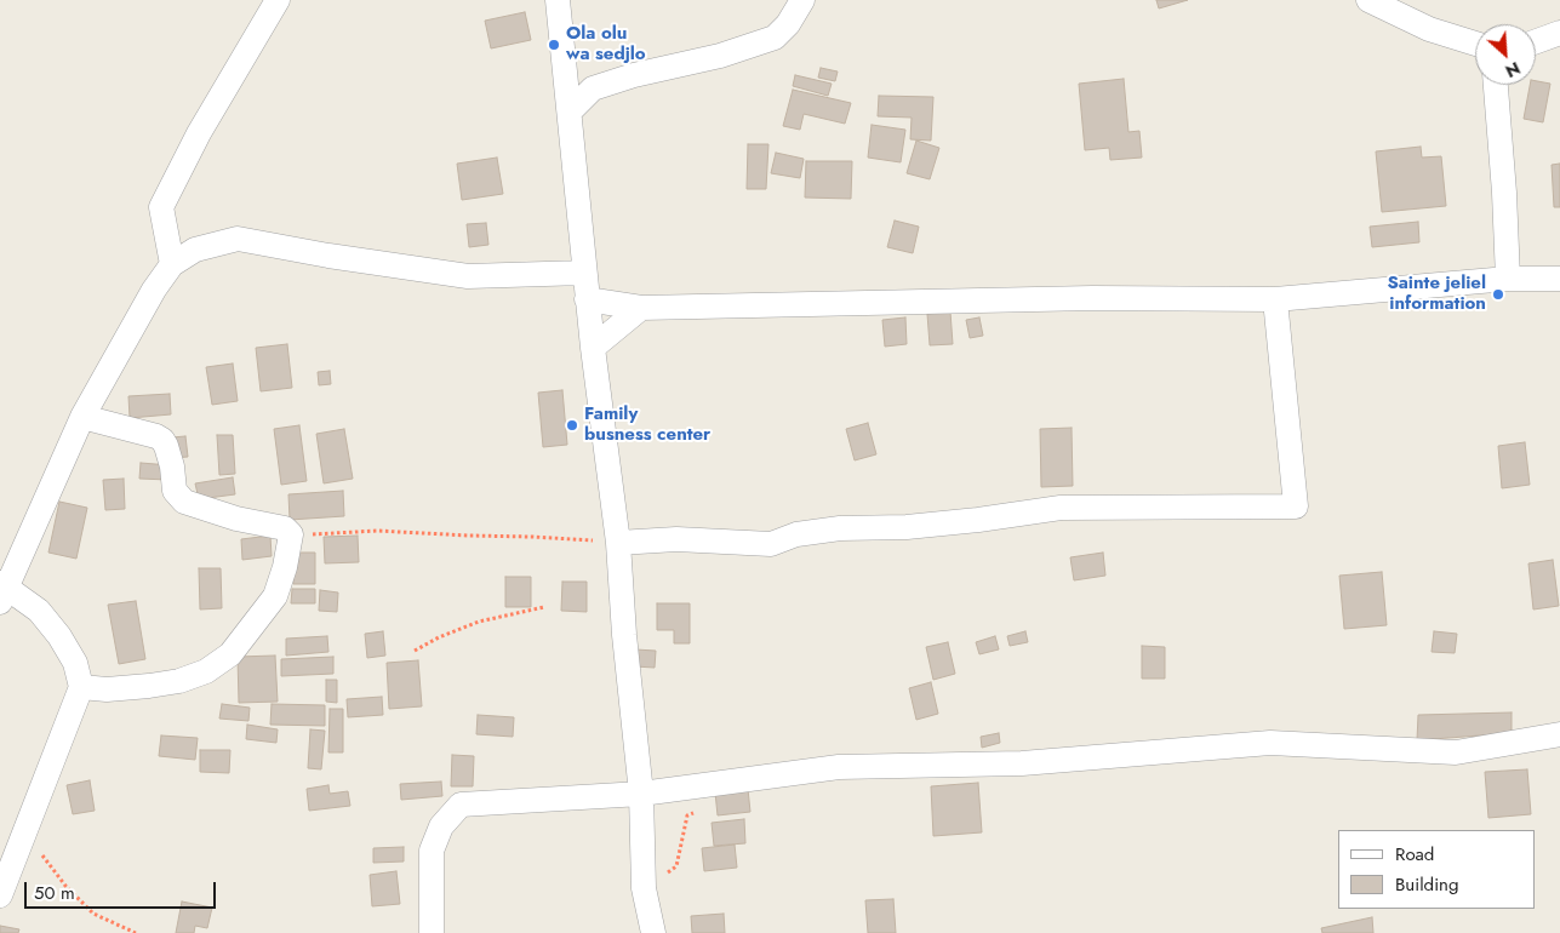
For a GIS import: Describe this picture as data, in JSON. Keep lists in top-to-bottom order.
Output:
{
  "places": ["Ola olu wa sedjlo", "Sainte jeliel information", "Family busness center"],
  "legend": ["Road", "Building"],
  "scale_bar": "50 m",
  "north": "bottom right"
}
